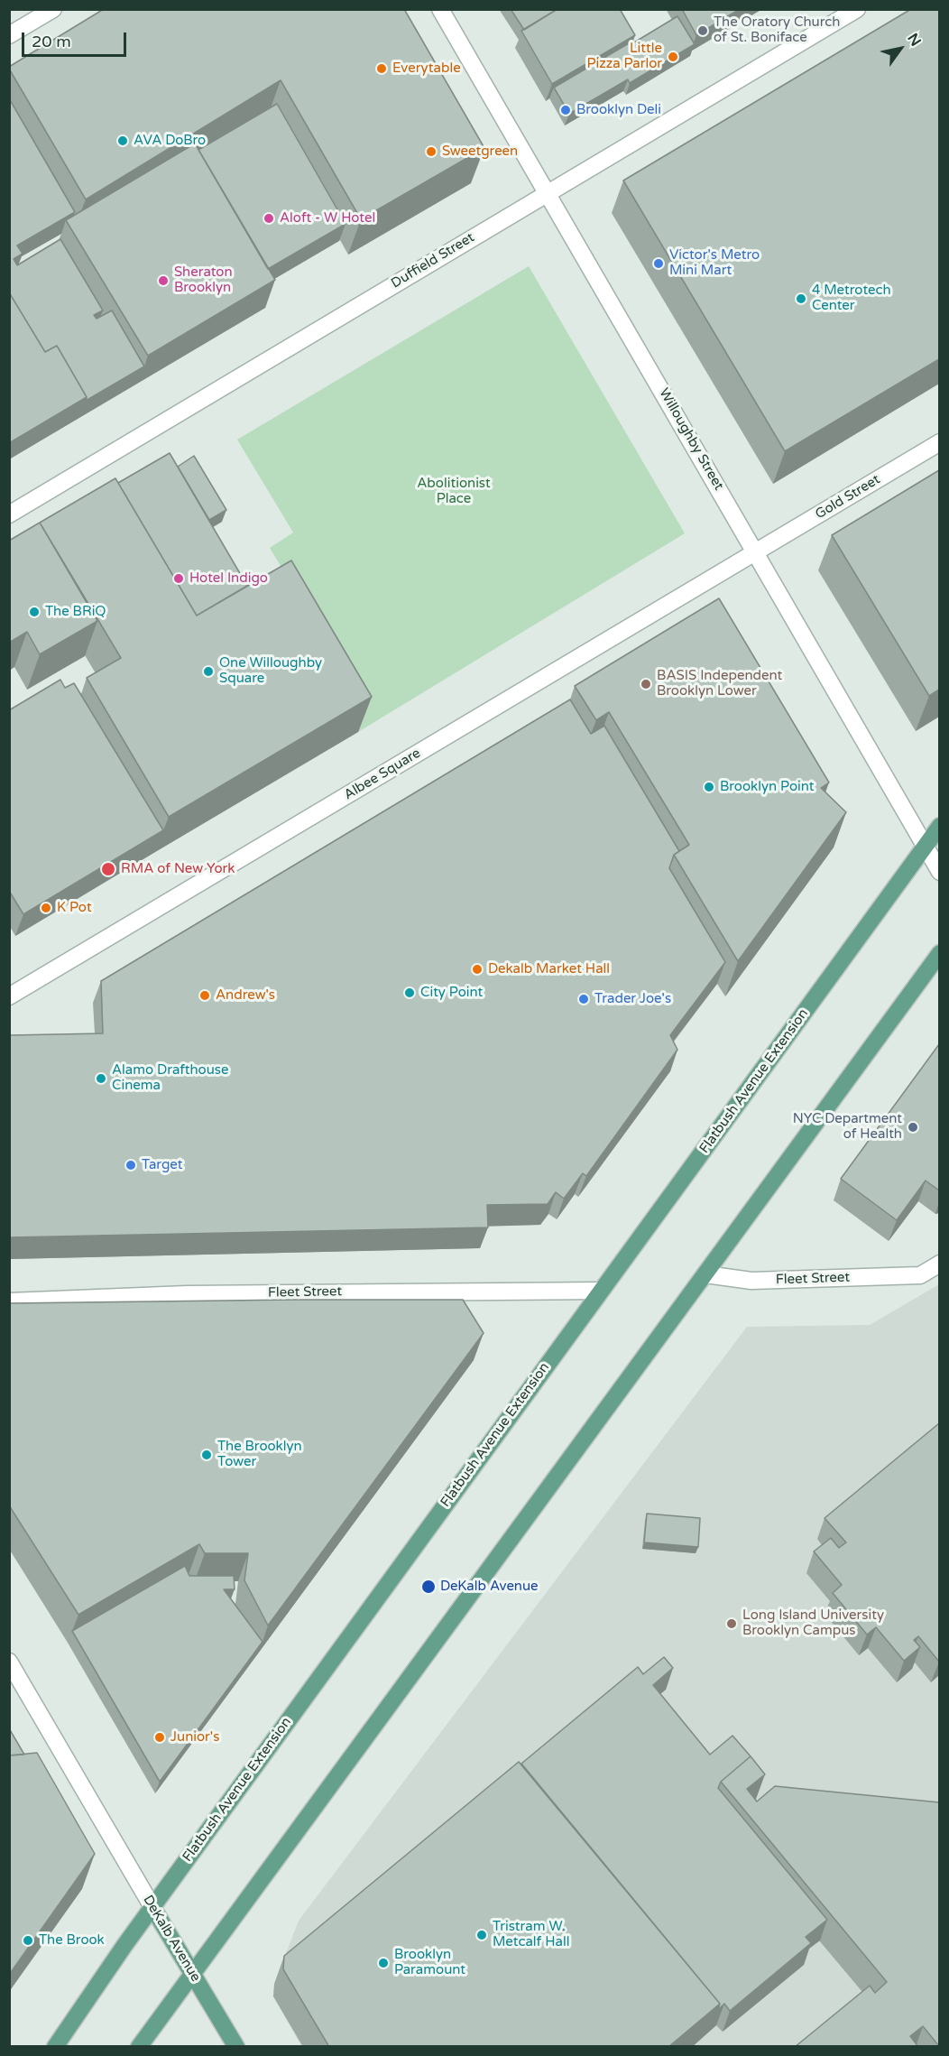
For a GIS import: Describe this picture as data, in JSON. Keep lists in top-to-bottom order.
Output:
{
  "streets": {
    "main road": ["Flatbush Avenue Extension", "DeKalb Avenue"],
    "street": [
      "Duffield Street",
      "Willoughby Street",
      "Gold Street",
      "Albee Square",
      "Fleet Street"
    ]
  },
  "crossings": [
    ["Duffield Street", "Willoughby Street"],
    ["Willoughby Street", "Gold Street"],
    ["Willoughby Street", "Albee Square"],
    ["Willoughby Street", "Flatbush Avenue Extension"],
    ["Gold Street", "Albee Square"],
    ["Flatbush Avenue Extension", "Fleet Street"],
    ["Flatbush Avenue Extension", "DeKalb Avenue"]
  ],
  "parks": ["Abolitionist Place"],
  "places": [
    "The Oratory Church of St. Boniface",
    "Little Pizza Parlor",
    "Everytable",
    "Brooklyn Deli",
    "AVA DoBro",
    "Sweetgreen",
    "Aloft - W Hotel",
    "Victor's Metro Mini Mart",
    "Sheraton Brooklyn",
    "4 Metrotech Center",
    "Hotel Indigo",
    "The BRiQ",
    "One Willoughby Square",
    "BASIS Independent Brooklyn Lower",
    "Brooklyn Point",
    "RMA of New York",
    "K Pot",
    "Dekalb Market Hall",
    "City Point",
    "Andrew's",
    "Trader Joe's",
    "Alamo Drafthouse Cinema",
    "NYC Department of Health",
    "Target",
    "The Brooklyn Tower",
    "DeKalb Avenue",
    "Long Island University Brooklyn Campus",
    "Junior's",
    "Tristram W. Metcalf Hall",
    "The Brook",
    "Brooklyn Paramount"
  ],
  "scale_bar": "20 m",
  "north": "top right"
}
